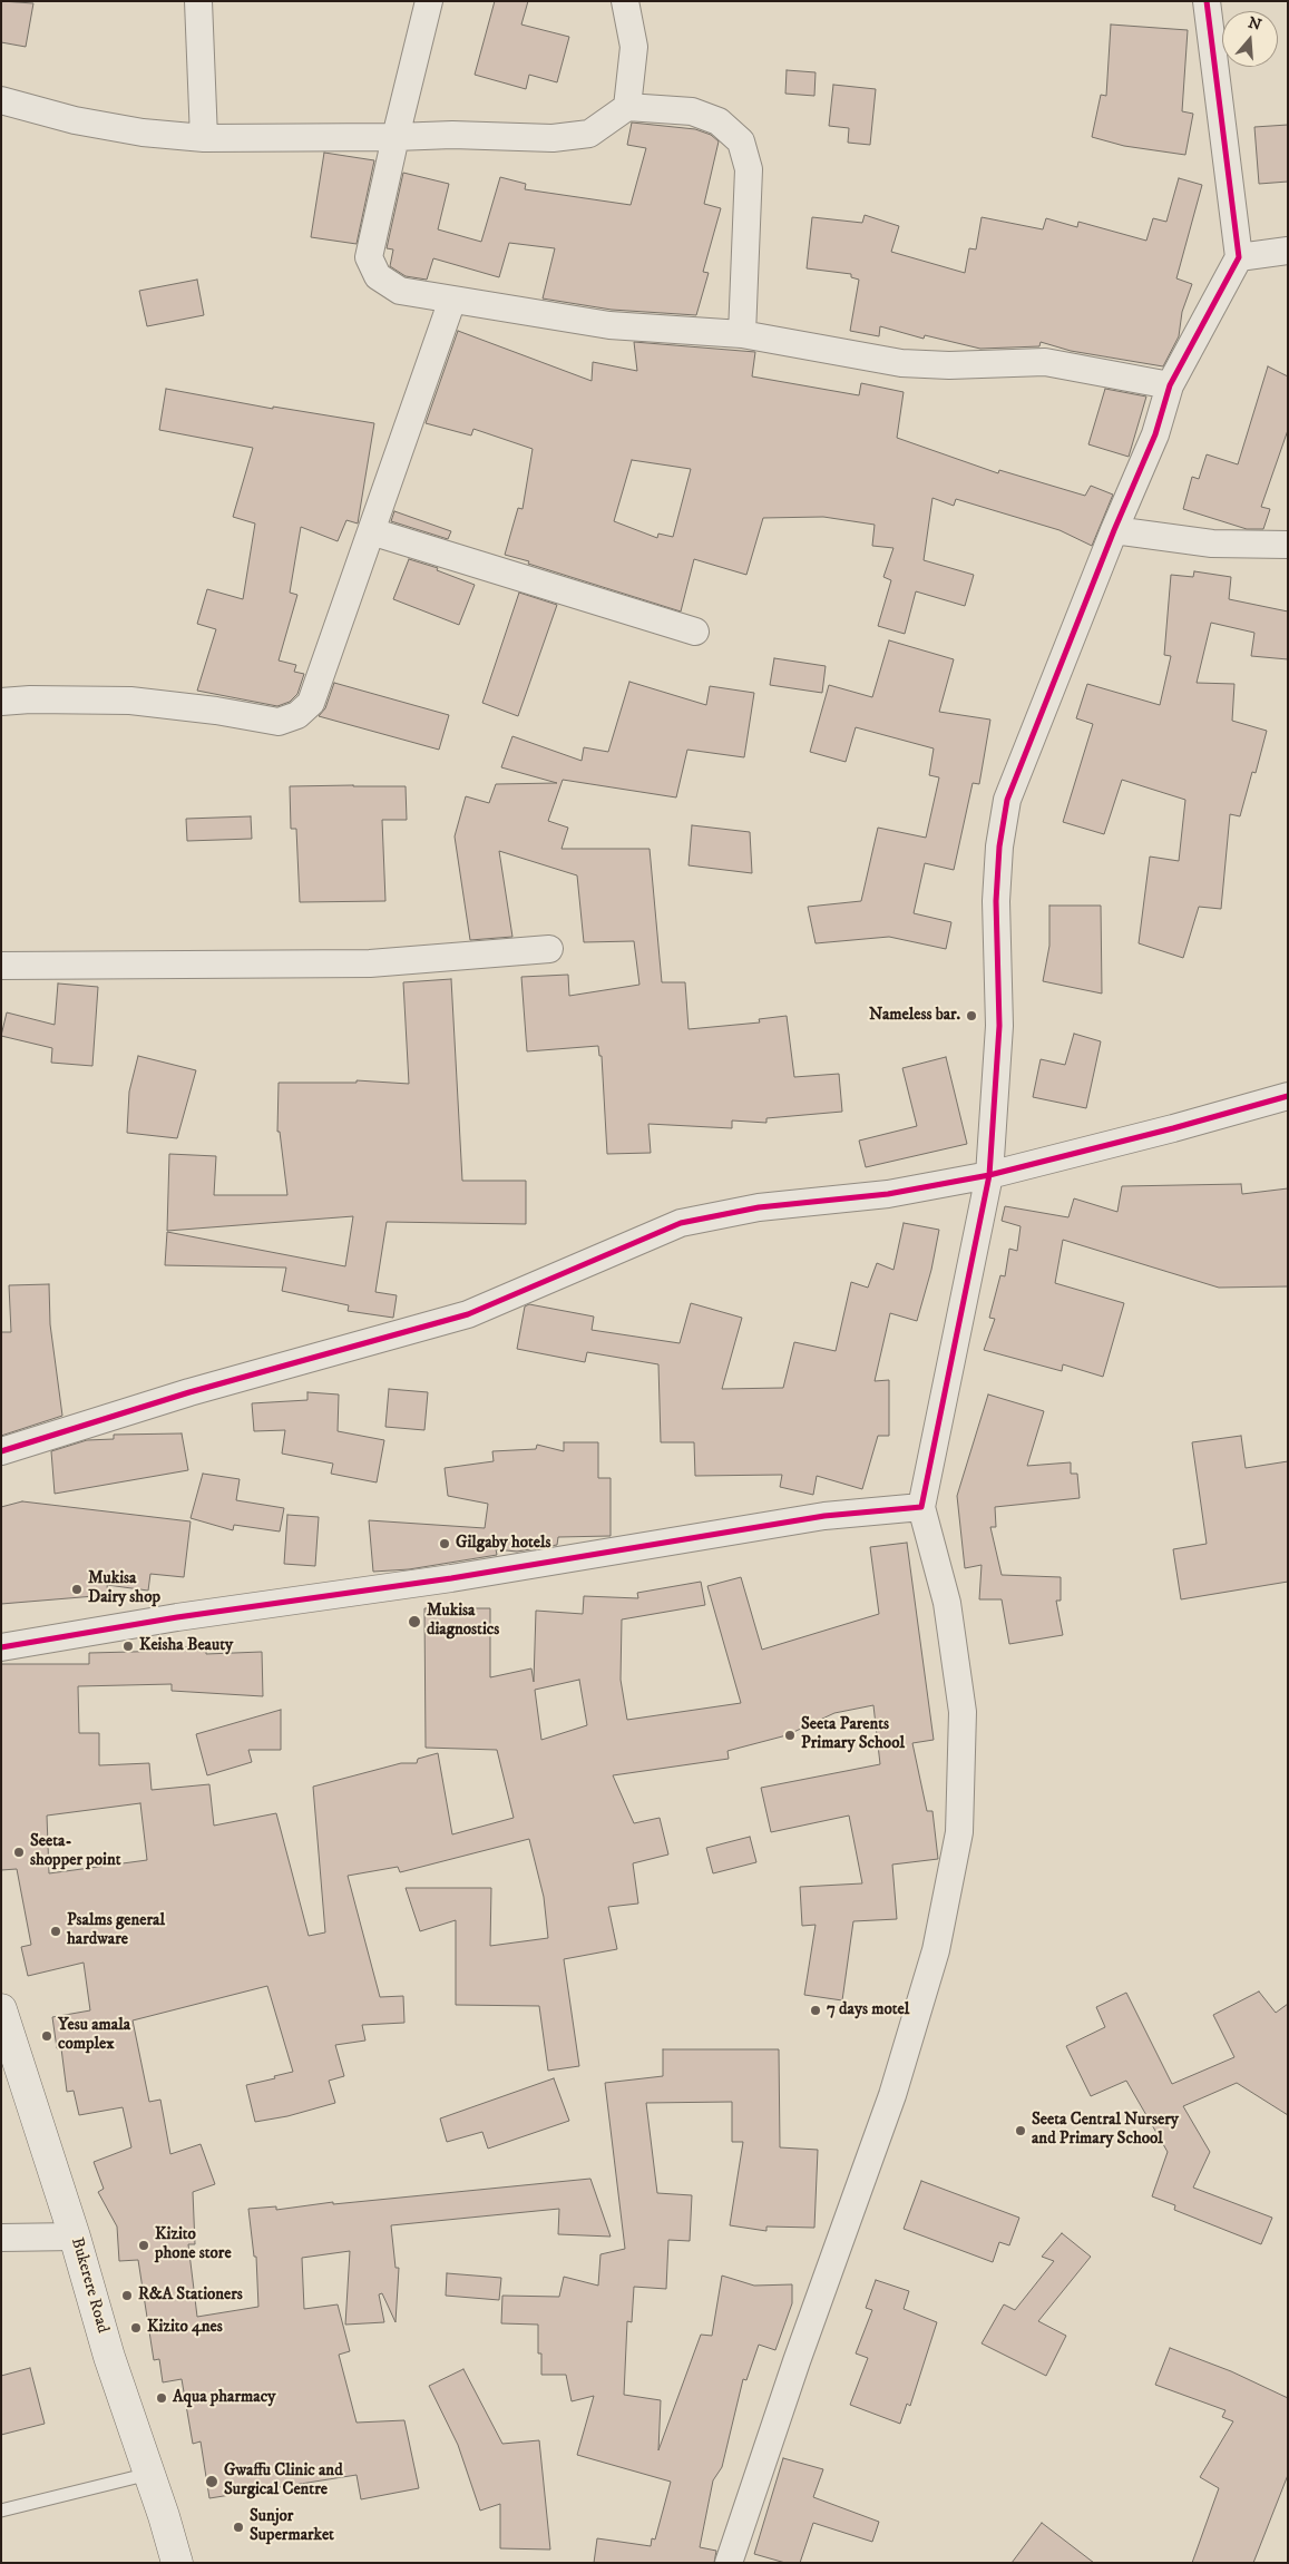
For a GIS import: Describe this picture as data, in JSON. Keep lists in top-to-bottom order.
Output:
{
  "streets": {
    "main road": ["Bukerere Road"]
  },
  "places": [
    "Nameless bar.",
    "Gilgaby hotels",
    "Mukisa Dairy shop",
    "Mukisa diagnostics",
    "Keisha Beauty",
    "Seeta Parents Primary School",
    "Seeta- shopper point",
    "Psalms general hardware",
    "7 days motel",
    "Yesu amala complex",
    "Seeta Central Nursery and Primary School",
    "Kizito phone store",
    "R&A Stationers",
    "Kizito 4nes",
    "Aqua pharmacy",
    "Gwaffu Clinic and Surgical Centre",
    "Sunjor Supermarket"
  ],
  "north": "top"
}
